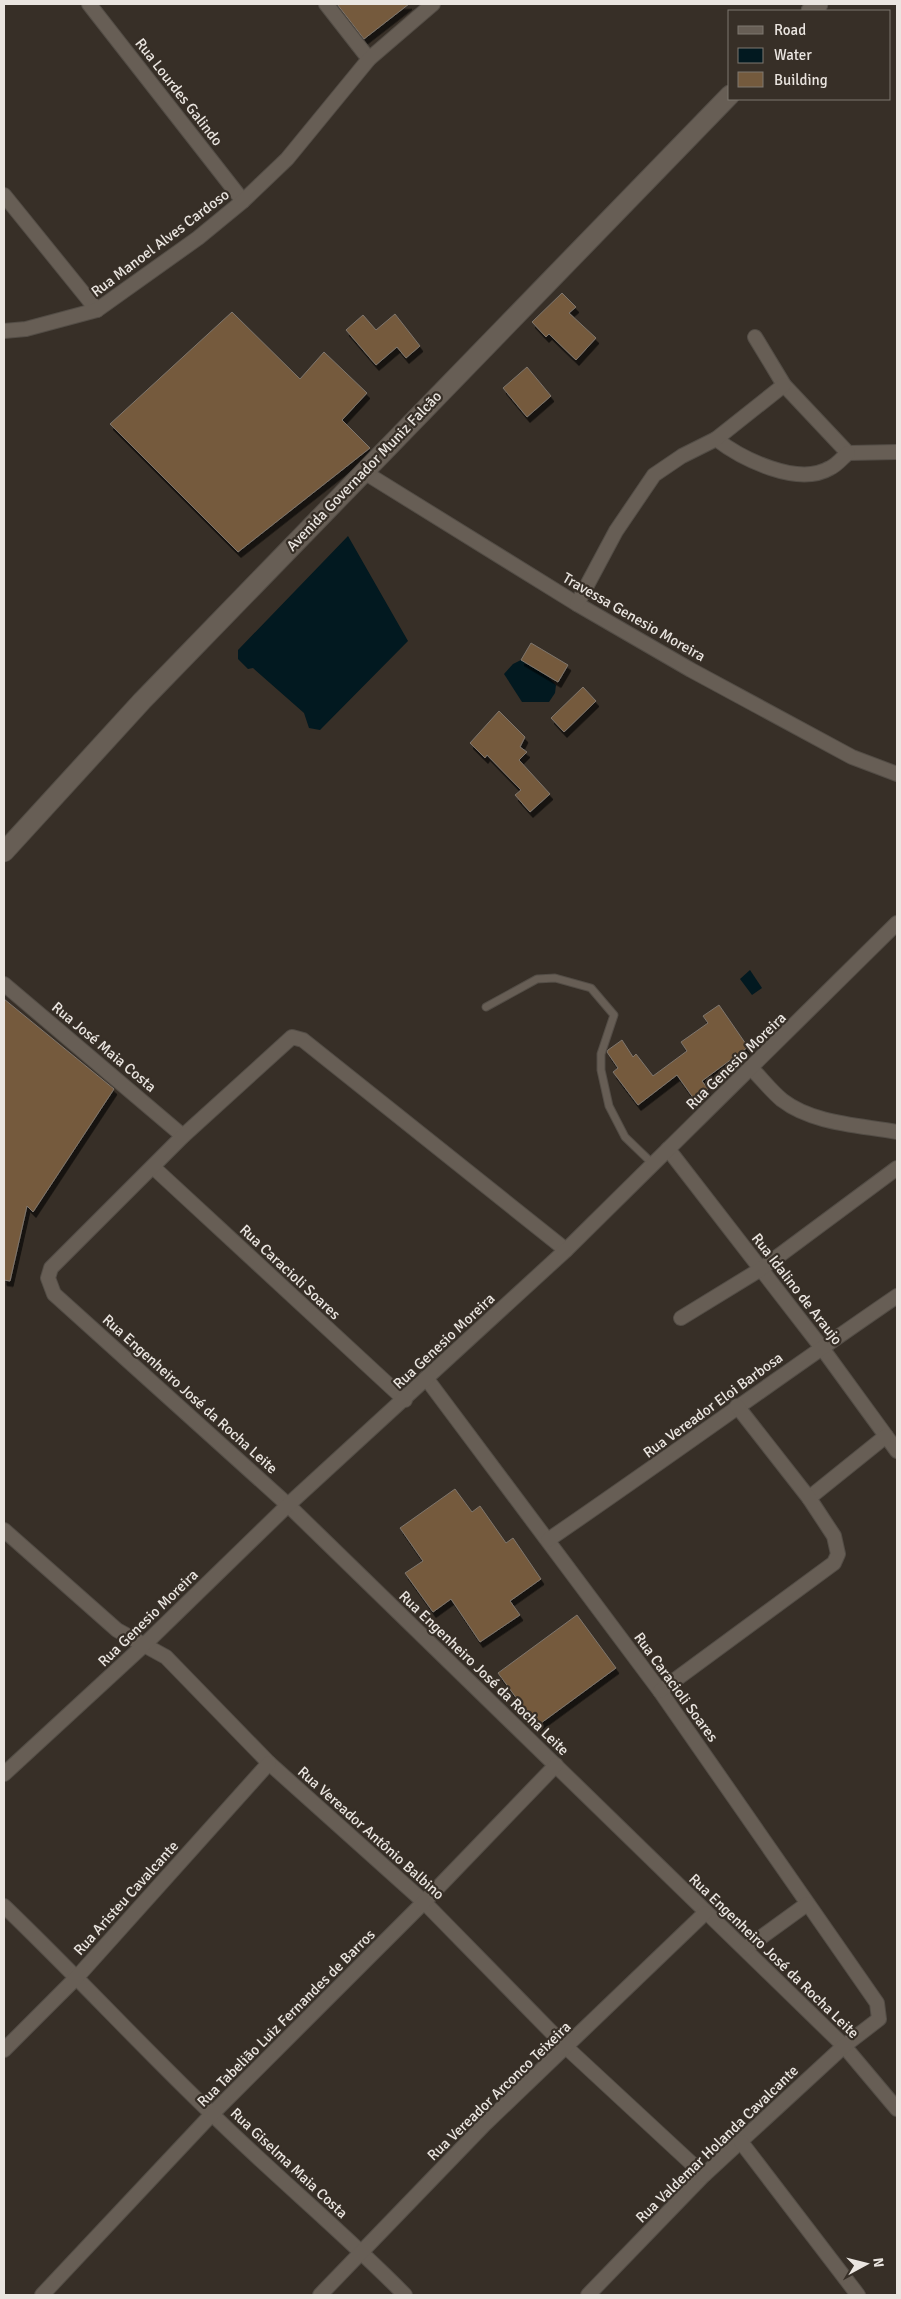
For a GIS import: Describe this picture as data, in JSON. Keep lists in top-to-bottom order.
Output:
{
  "streets": {
    "main road": ["Avenida Governador Muniz Falcão"],
    "street": [
      "Rua Lourdes Galindo",
      "Rua Manoel Alves Cardoso",
      "Travessa Genesio Moreira",
      "Rua José Maia Costa",
      "Rua Genesio Moreira",
      "Rua Caracioli Soares",
      "Rua Idalino de Araujo",
      "Rua Engenheiro José da Rocha Leite",
      "Rua Vereador Eloi Barbosa",
      "Rua Vereador Antônio Balbino",
      "Rua Aristeu Cavalcante",
      "Rua Tabelião Luiz Fernandes de Barros",
      "Rua Vereador Arconco Teixeira",
      "Rua Valdemar Holanda Cavalcante",
      "Rua Giselma Maia Costa"
    ]
  },
  "crossings": [
    ["Rua Lourdes Galindo", "Rua Manoel Alves Cardoso"],
    ["Avenida Governador Muniz Falcão", "Travessa Genesio Moreira"],
    ["Rua Genesio Moreira", "Rua Caracioli Soares"],
    ["Rua Genesio Moreira", "Rua Idalino de Araujo"],
    ["Rua Genesio Moreira", "Rua Engenheiro José da Rocha Leite"],
    ["Rua Genesio Moreira", "Rua Vereador Antônio Balbino"],
    ["Rua Caracioli Soares", "Rua Engenheiro José da Rocha Leite"],
    ["Rua Caracioli Soares", "Rua Vereador Eloi Barbosa"],
    ["Rua Caracioli Soares", "Rua Valdemar Holanda Cavalcante"],
    ["Rua Idalino de Araujo", "Rua Vereador Eloi Barbosa"],
    ["Rua Engenheiro José da Rocha Leite", "Rua Tabelião Luiz Fernandes de Barros"],
    ["Rua Engenheiro José da Rocha Leite", "Rua Vereador Arconco Teixeira"],
    ["Rua Engenheiro José da Rocha Leite", "Rua Valdemar Holanda Cavalcante"],
    ["Rua Vereador Antônio Balbino", "Rua Aristeu Cavalcante"],
    ["Rua Vereador Antônio Balbino", "Rua Tabelião Luiz Fernandes de Barros"],
    ["Rua Vereador Antônio Balbino", "Rua Vereador Arconco Teixeira"],
    ["Rua Vereador Antônio Balbino", "Rua Valdemar Holanda Cavalcante"],
    ["Rua Aristeu Cavalcante", "Rua Giselma Maia Costa"],
    ["Rua Tabelião Luiz Fernandes de Barros", "Rua Giselma Maia Costa"],
    ["Rua Vereador Arconco Teixeira", "Rua Giselma Maia Costa"]
  ],
  "legend": ["Road", "Water", "Building"],
  "north": "right"
}
